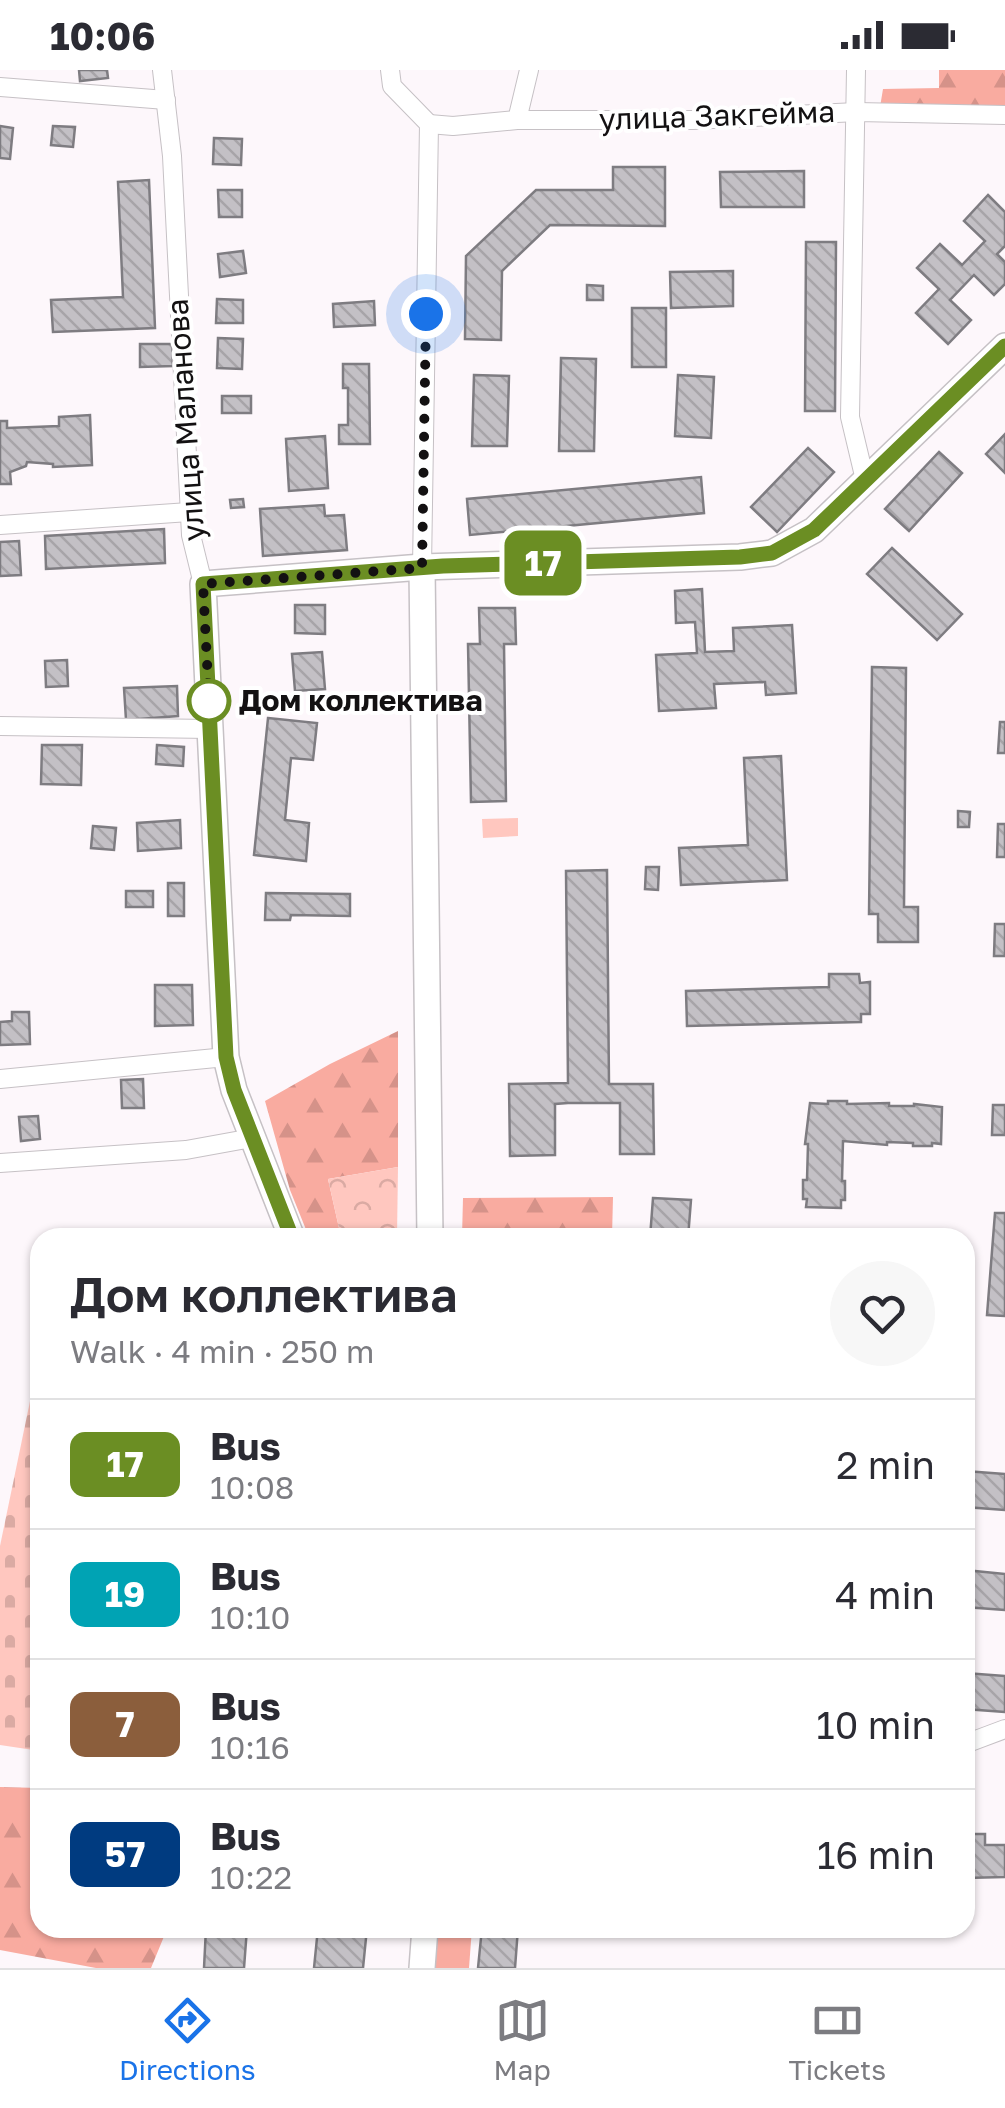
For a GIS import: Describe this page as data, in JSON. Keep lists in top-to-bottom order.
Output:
{
  "streets": {
    "street": ["улица Закгейма", "улица Маланова"]
  },
  "places": ["Дом коллектива"],
  "lines": ["bus line 17"],
  "page": {
    "status": "10:06",
    "on_map": "17",
    "heading": ["Дом коллектива", "Walk · 4 min · 250 m"],
    "list": [
      {
        "mark": "17",
        "name": "Bus",
        "note": "10:08",
        "value": "2 min"
      },
      {
        "mark": "19",
        "name": "Bus",
        "note": "10:10",
        "value": "4 min"
      },
      {
        "mark": "7",
        "name": "Bus",
        "note": "10:16",
        "value": "10 min"
      },
      {
        "mark": "57",
        "name": "Bus",
        "note": "10:22",
        "value": "16 min"
      }
    ],
    "tabs": ["Directions", "Map", "Tickets"]
  }
}
